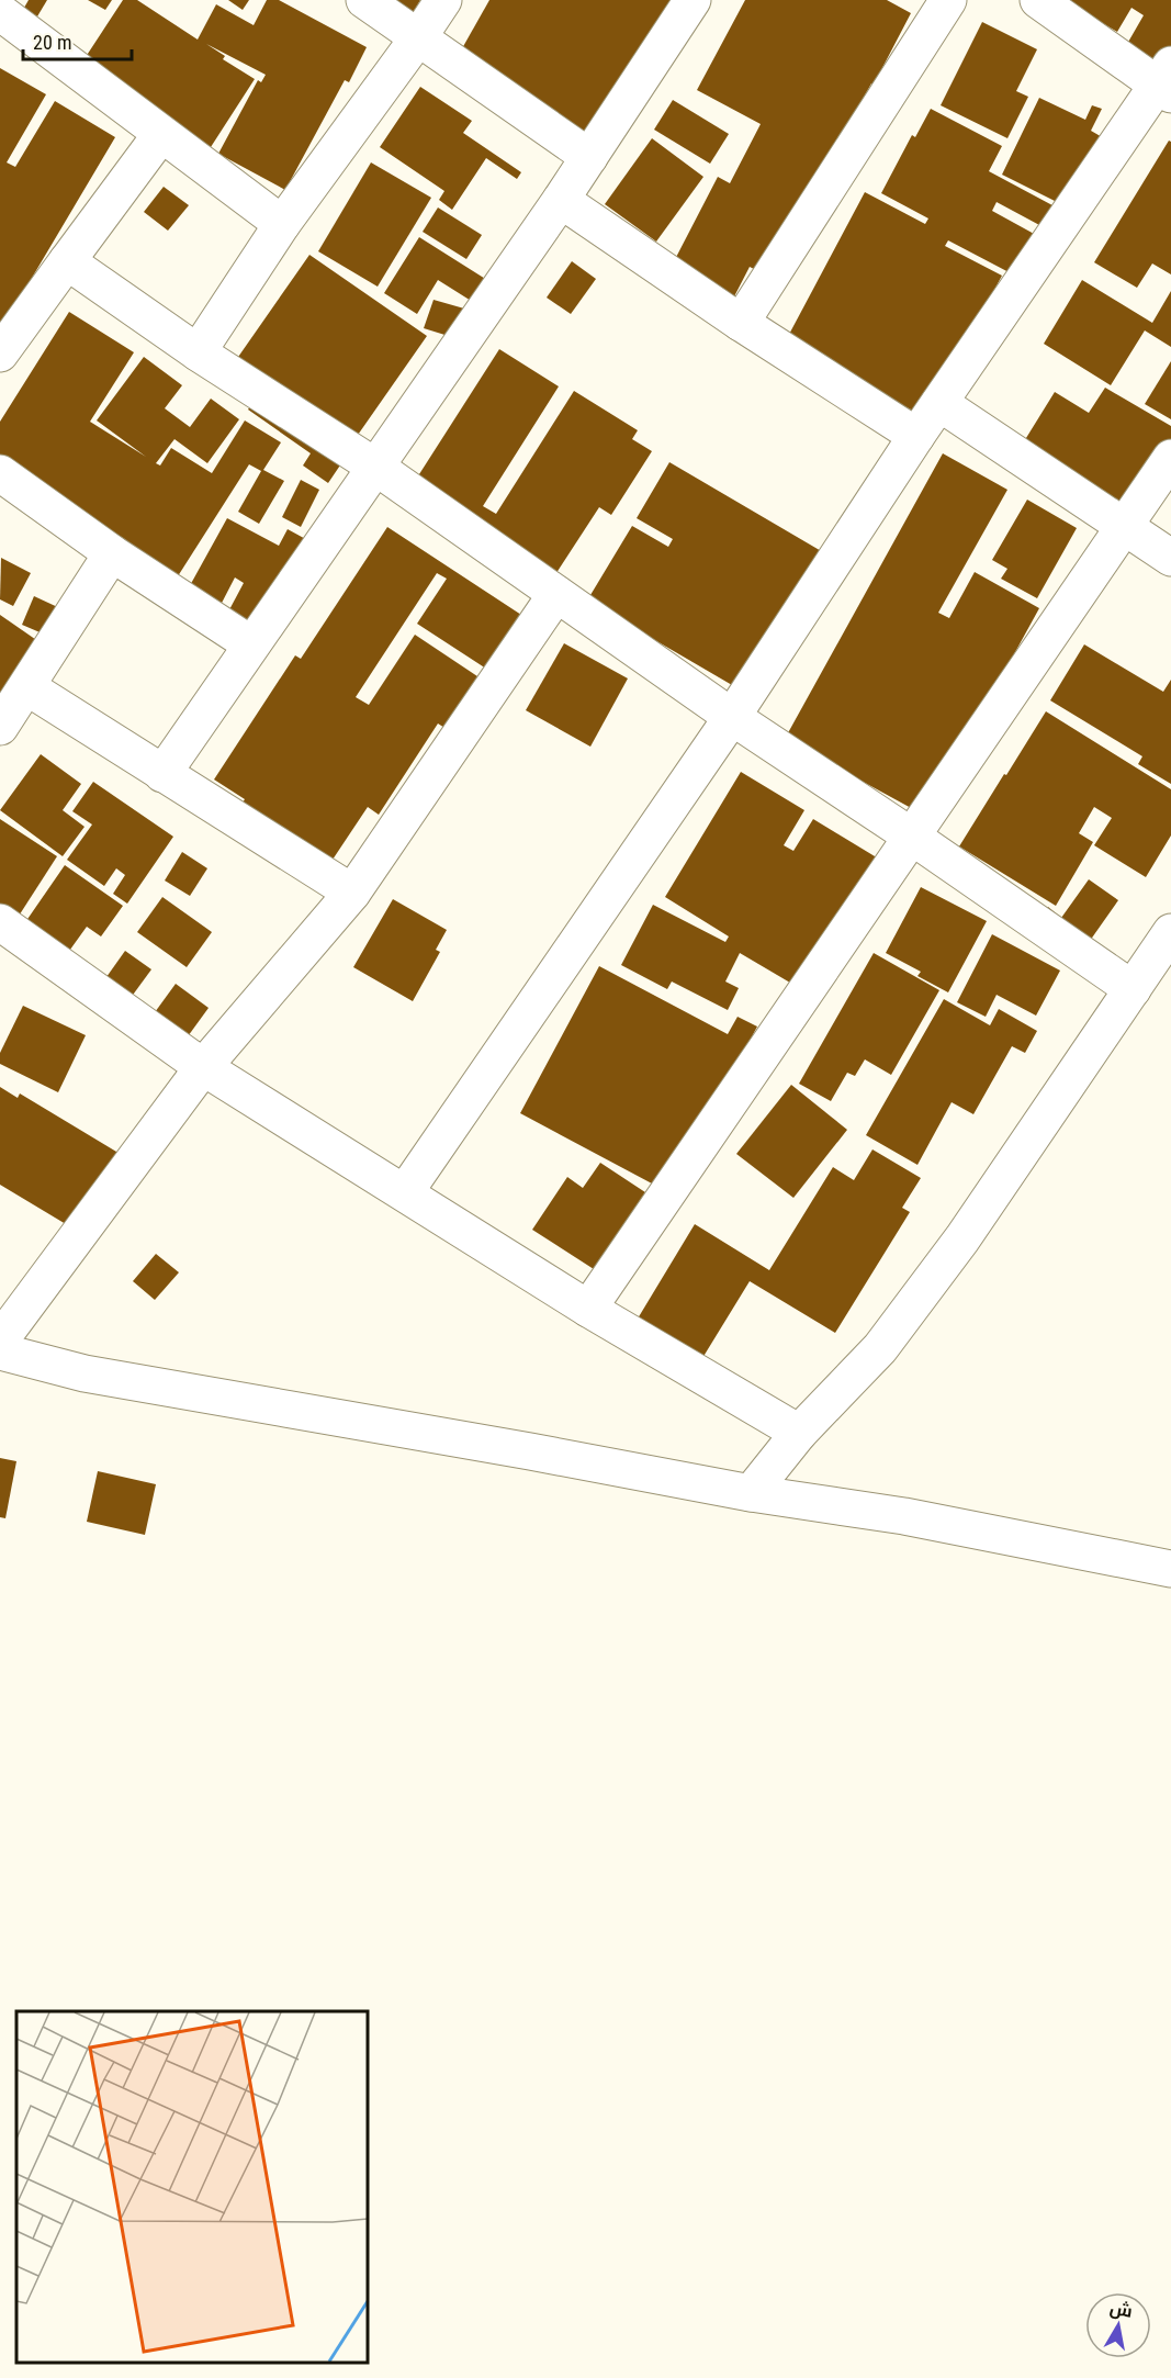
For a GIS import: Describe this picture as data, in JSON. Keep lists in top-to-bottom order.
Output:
{
  "scale_bar": "20 m",
  "north": "top"
}
